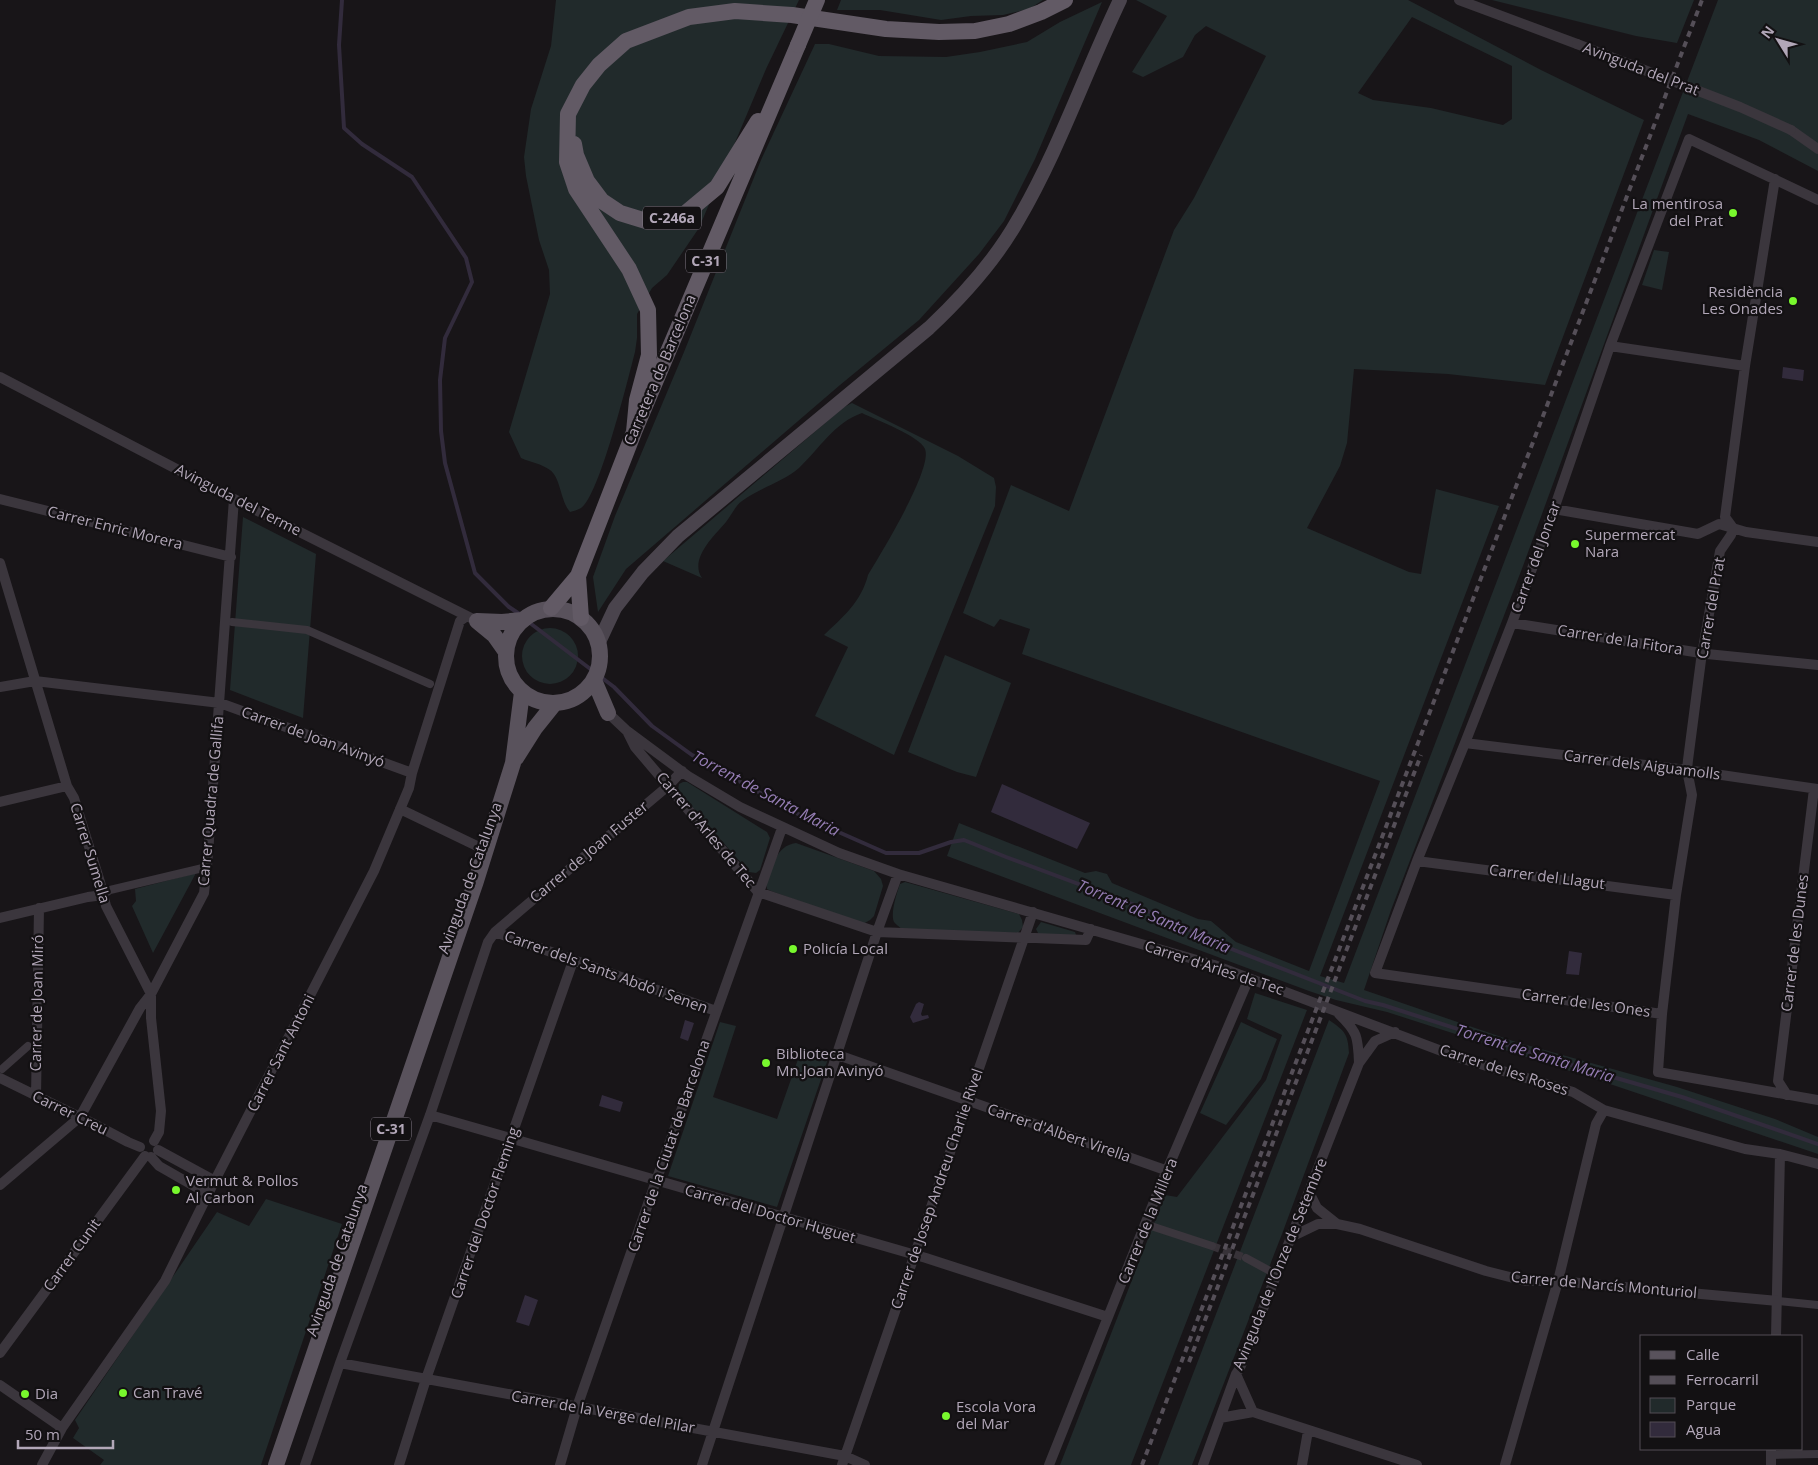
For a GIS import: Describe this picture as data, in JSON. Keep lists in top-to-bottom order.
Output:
{
  "streets": {
    "highway": ["C-246a", "C-31", "Carretera de Barcelona"],
    "main road": ["Avinguda de Catalunya"],
    "street": [
      "Avinguda del Prat",
      "Avinguda del Terme",
      "Carrer Enric Morera",
      "Carrer del Joncar",
      "Carrer del Prat",
      "Carrer de la Fitora",
      "Carrer de Joan Avinyó",
      "Carrer dels Aiguamolls",
      "Carrer Quadra de Gallifa",
      "Carrer d'Arles de Tec",
      "Carrer de Joan Fuster",
      "Carrer Sumella",
      "Carrer del Llagut",
      "Carrer de les Dunes",
      "Carrer dels Sants Abdó i Senen",
      "Carrer de Joan Miró",
      "Carrer de les Ones",
      "Carrer Sant Antoni",
      "Carrer de les Roses",
      "Carrer Creu",
      "Carrer d'Albert Virella",
      "Carrer de la Ciutat de Barcelona",
      "Carrer de Josep Andreu Charlie Rivel",
      "Carrer del Doctor Fleming",
      "Carrer del Doctor Huguet",
      "Carrer de la Millera",
      "Carrer Cunit",
      "Avinguda de l'Onze de Setembre",
      "Carrer de Narcís Monturiol",
      "Carrer de la Verge del Pilar"
    ]
  },
  "crossings": [
    ["C-246a", "Carretera de Barcelona"],
    ["C-31", "Carretera de Barcelona"],
    ["C-31", "Avinguda de Catalunya"],
    ["Avinguda del Terme", "Carrer Quadra de Gallifa"],
    ["Avinguda del Terme", "Carrer Sant Antoni"],
    ["Carrer Enric Morera", "Carrer Quadra de Gallifa"],
    ["Carrer del Joncar", "Carrer de la Fitora"],
    ["Carrer del Joncar", "Carrer dels Aiguamolls"],
    ["Carrer del Joncar", "Carrer del Llagut"],
    ["Carrer del Joncar", "Carrer de les Ones"],
    ["Carrer del Prat", "Carrer de la Fitora"],
    ["Carrer del Prat", "Carrer dels Aiguamolls"],
    ["Carrer del Prat", "Carrer del Llagut"],
    ["Carrer del Prat", "Carrer de les Ones"],
    ["Carrer de Joan Avinyó", "Carrer Quadra de Gallifa"],
    ["Carrer de Joan Avinyó", "Carrer Sumella"],
    ["Carrer de Joan Avinyó", "Carrer Sant Antoni"],
    ["Carrer dels Aiguamolls", "Carrer de les Dunes"],
    ["Carrer Quadra de Gallifa", "Carrer Sumella"],
    ["Carrer Quadra de Gallifa", "Carrer Creu"],
    ["Carrer d'Arles de Tec", "Carrer de Joan Fuster"],
    ["Carrer d'Arles de Tec", "Carrer de les Roses"],
    ["Carrer d'Arles de Tec", "Carrer de la Ciutat de Barcelona"],
    ["Carrer d'Arles de Tec", "Carrer de Josep Andreu Charlie Rivel"],
    ["Carrer d'Arles de Tec", "Carrer de la Millera"],
    ["Carrer d'Arles de Tec", "Avinguda de l'Onze de Setembre"],
    ["Carrer de Joan Fuster", "Carrer dels Sants Abdó i Senen"],
    ["Carrer Sumella", "Carrer Creu"],
    ["Carrer Sumella", "Carrer Cunit"],
    ["Carrer dels Sants Abdó i Senen", "Carrer de la Ciutat de Barcelona"],
    ["Carrer dels Sants Abdó i Senen", "Carrer del Doctor Fleming"],
    ["Carrer de Joan Miró", "Carrer Creu"],
    ["Carrer Sant Antoni", "Carrer Creu"],
    ["Carrer de les Roses", "Avinguda de l'Onze de Setembre"],
    ["Carrer Creu", "Carrer Cunit"],
    ["Carrer d'Albert Virella", "Carrer de Josep Andreu Charlie Rivel"],
    ["Carrer d'Albert Virella", "Carrer de la Millera"],
    ["Carrer de la Ciutat de Barcelona", "Carrer del Doctor Huguet"],
    ["Carrer de la Ciutat de Barcelona", "Carrer de la Verge del Pilar"],
    ["Carrer de Josep Andreu Charlie Rivel", "Carrer del Doctor Huguet"],
    ["Carrer de Josep Andreu Charlie Rivel", "Carrer de la Verge del Pilar"],
    ["Carrer del Doctor Fleming", "Carrer del Doctor Huguet"],
    ["Carrer del Doctor Fleming", "Carrer de la Verge del Pilar"],
    ["Carrer del Doctor Huguet", "Carrer de la Millera"],
    ["Avinguda de l'Onze de Setembre", "Carrer de Narcís Monturiol"]
  ],
  "water": ["Torrent de Santa Maria"],
  "places": [
    "La mentirosa del Prat",
    "Residència Les Onades",
    "Supermercat Nara",
    "Policía Local",
    "Biblioteca Mn.Joan Avinyó",
    "Vermut & Pollos Al Carbon",
    "Can Travé",
    "Dia",
    "Escola Vora del Mar"
  ],
  "legend": [
    "Calle",
    "Ferrocarril",
    "Parque",
    "Agua"
  ],
  "scale_bar": "50 m",
  "north": "top left"
}
